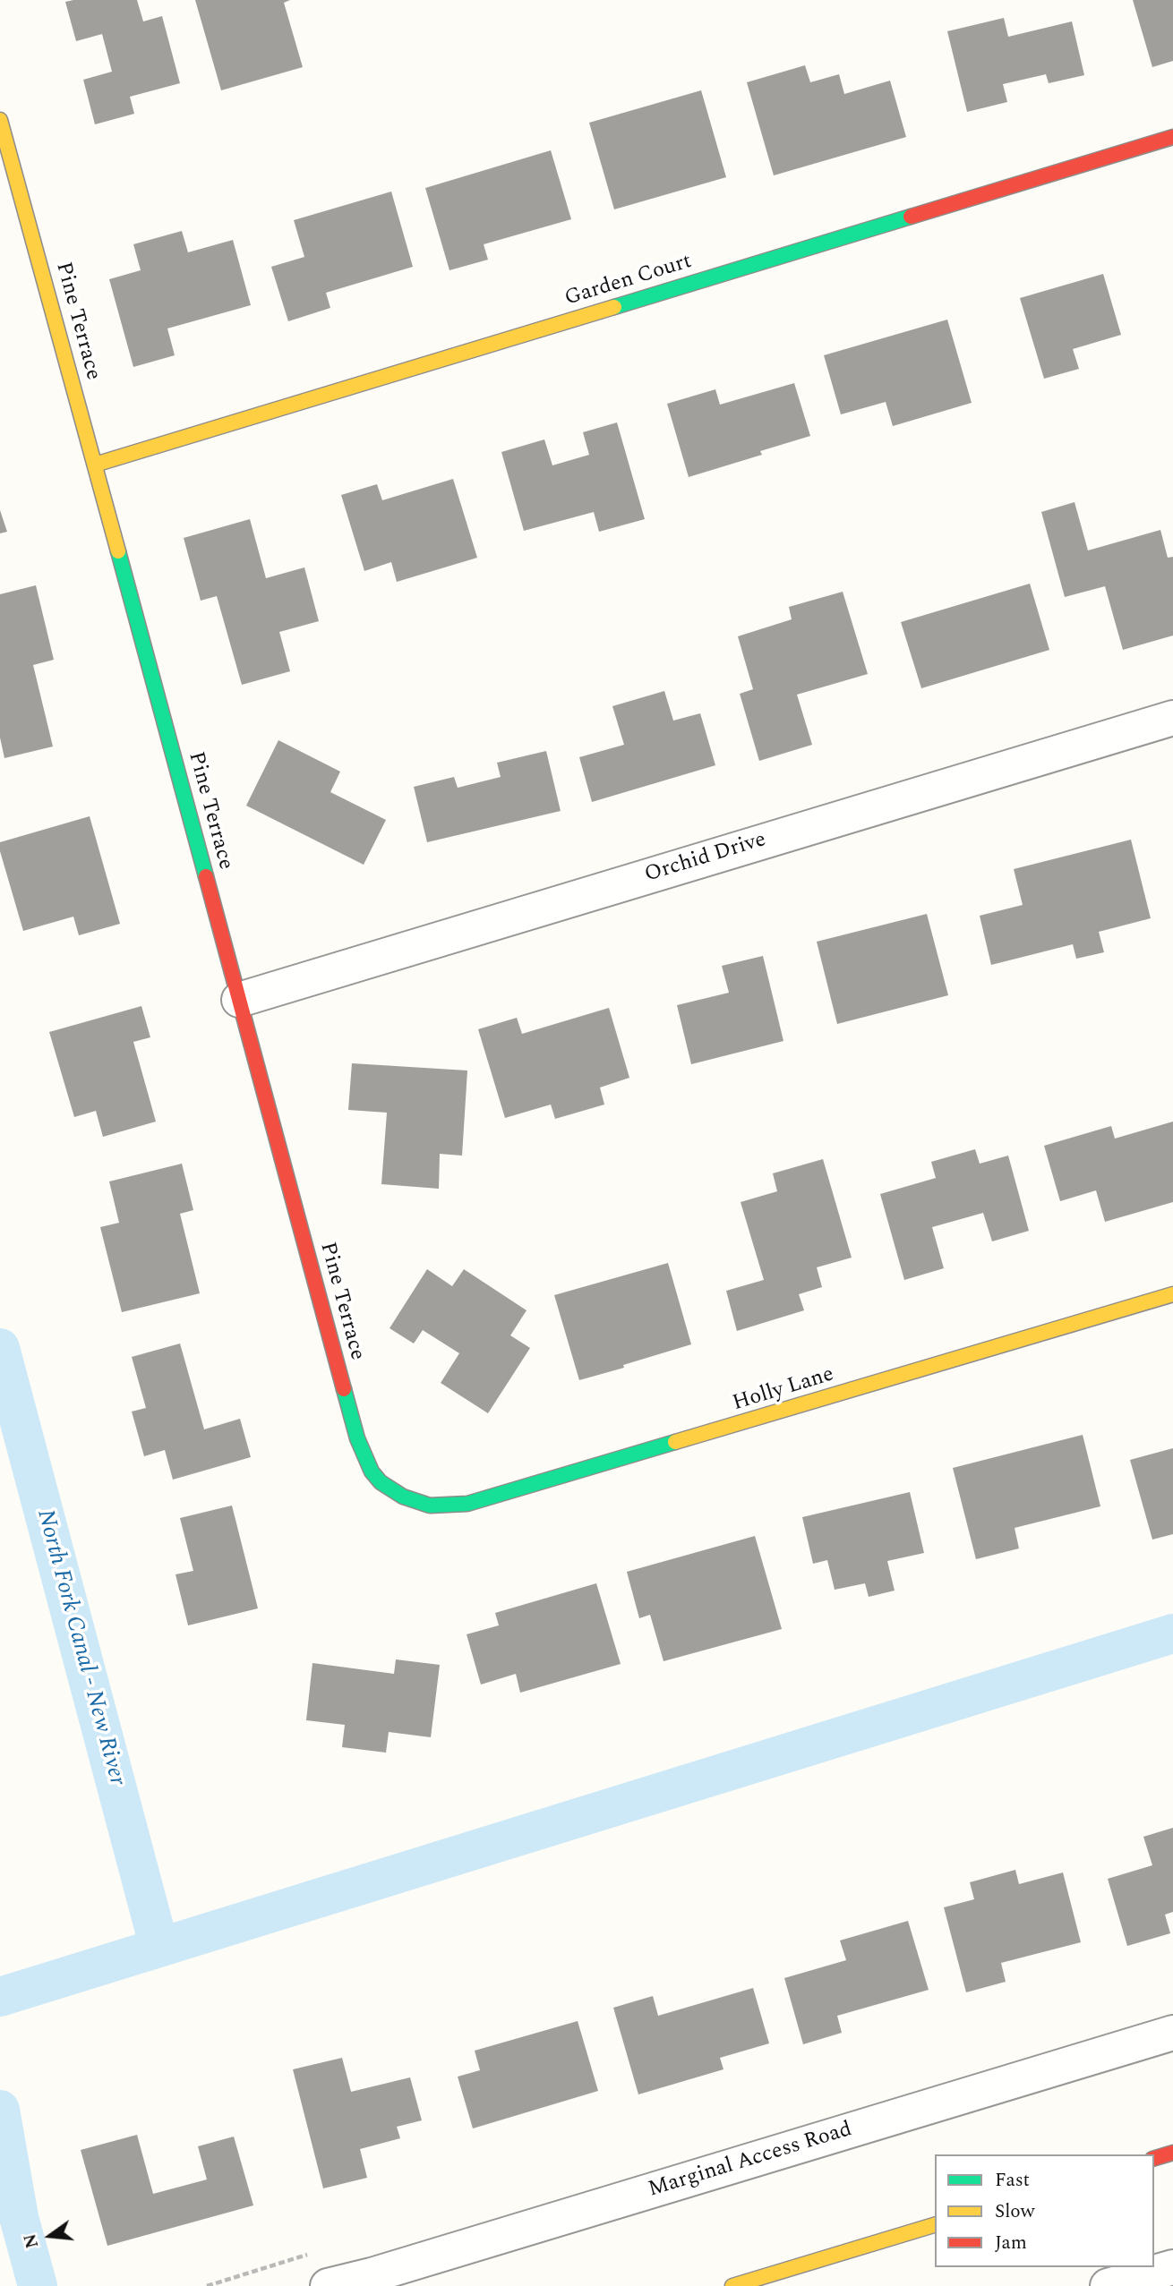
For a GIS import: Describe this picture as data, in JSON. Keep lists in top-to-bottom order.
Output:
{
  "streets": {
    "street": [
      "Garden Court",
      "Pine Terrace",
      "Orchid Drive",
      "Holly Lane",
      "Marginal Access Road"
    ]
  },
  "crossings": [
    ["Garden Court", "Pine Terrace"],
    ["Pine Terrace", "Orchid Drive"],
    ["Pine Terrace", "Holly Lane"]
  ],
  "water": ["North Fork Canal - New River"],
  "legend": ["Fast", "Slow", "Jam"],
  "north": "left"
}
